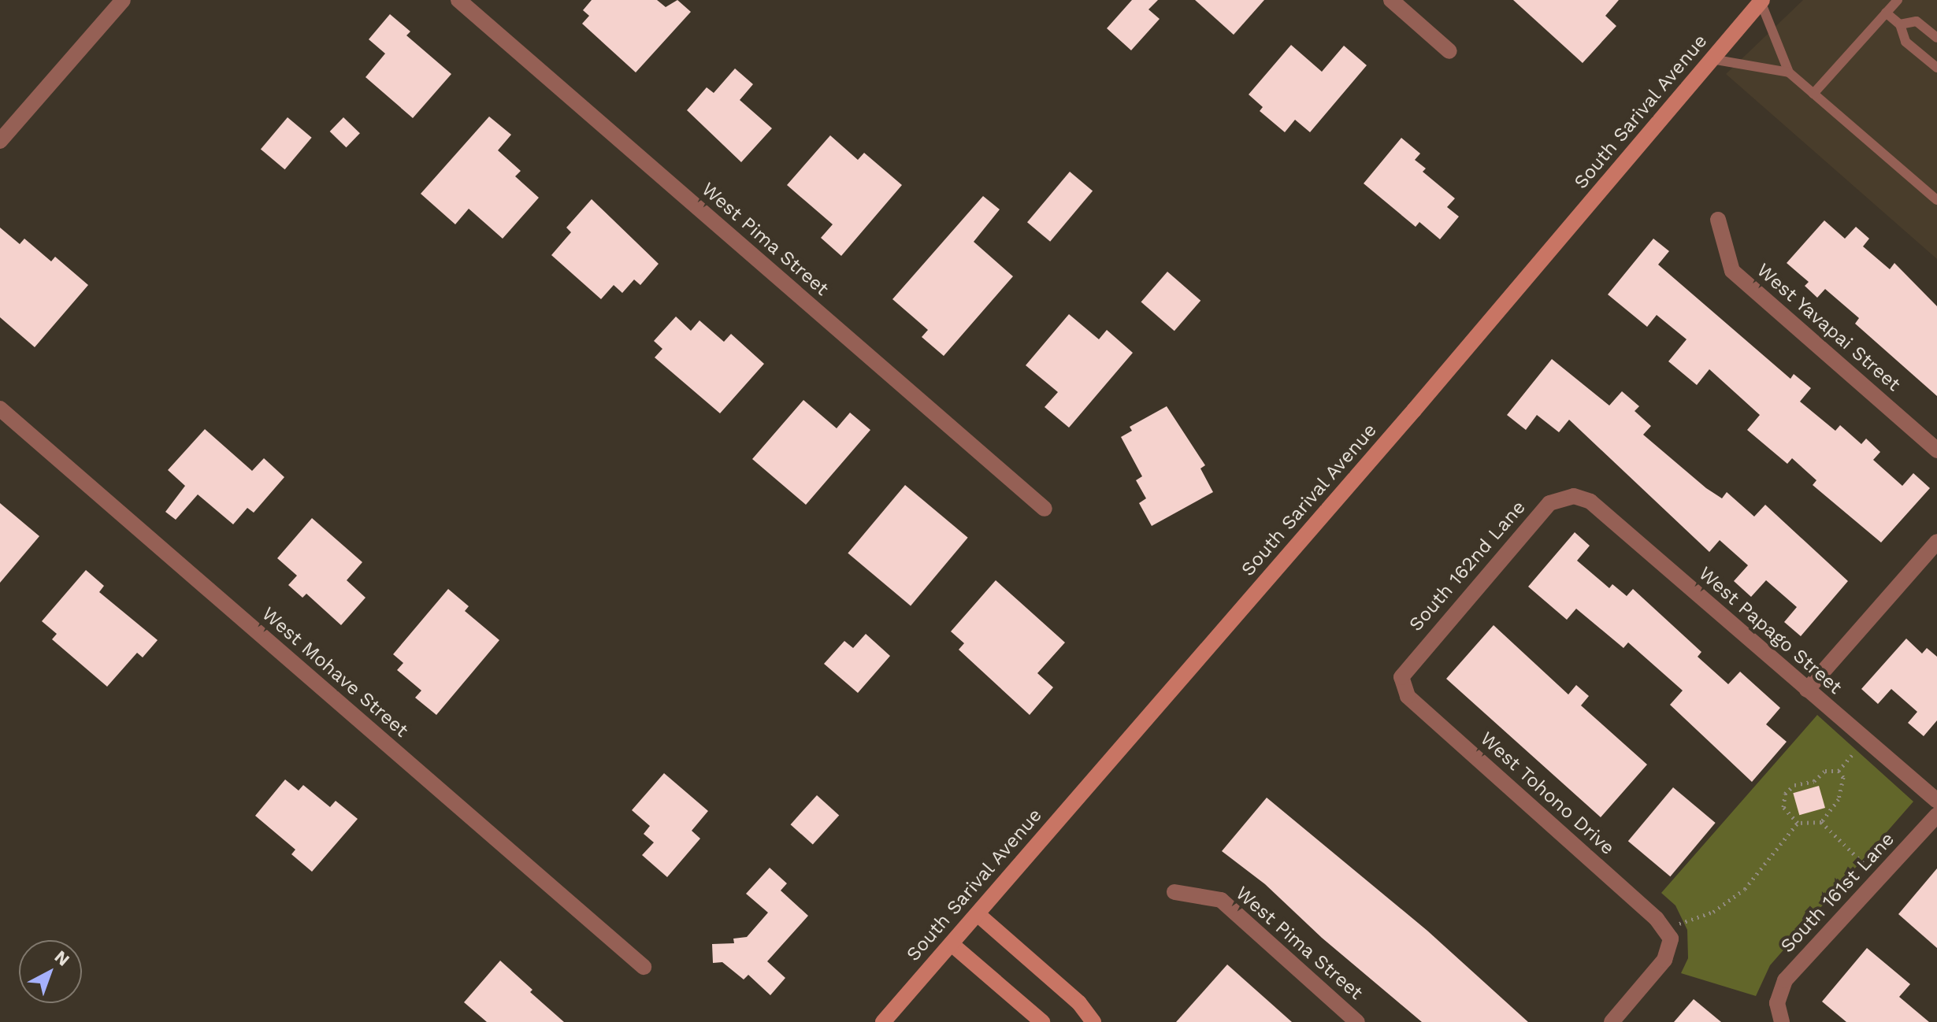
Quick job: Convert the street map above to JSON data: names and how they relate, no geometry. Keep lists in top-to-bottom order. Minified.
{"streets":{"main road":["South Sarival Avenue"],"street":["West Pima Street","West Yavapai Street","South 162nd Lane","West Papago Street","West Mohave Street","West Tohono Drive","South 161st Lane"]},"crossings":[["South 162nd Lane","West Papago Street"],["South 162nd Lane","West Tohono Drive"]],"north":"top right"}
